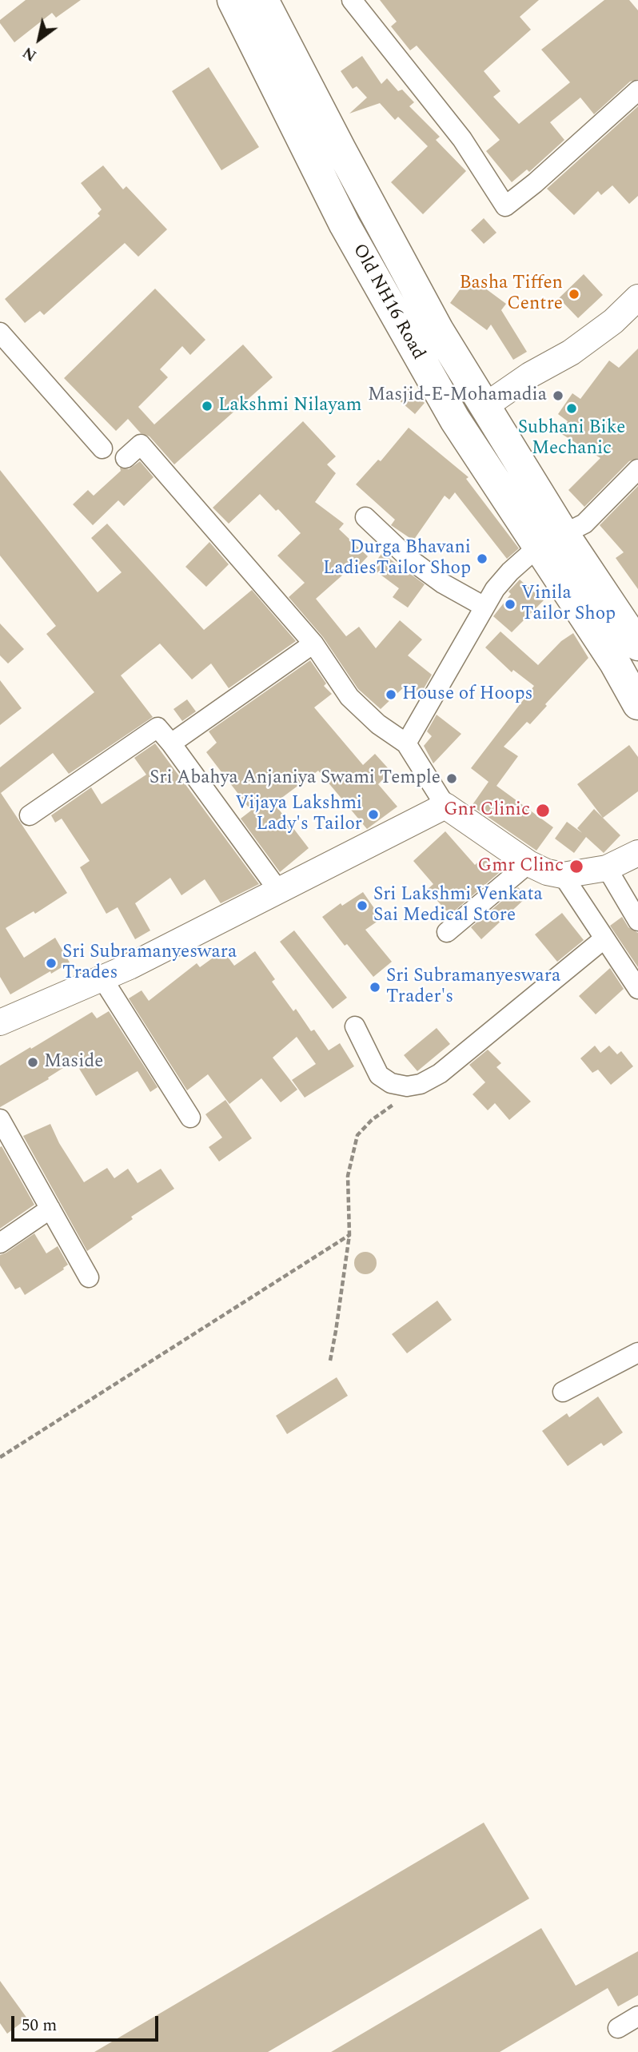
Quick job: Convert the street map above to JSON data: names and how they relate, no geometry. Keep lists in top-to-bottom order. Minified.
{"streets":{"main road":["Old NH16 Road"]},"places":["Basha Tiffen Centre","Masjid-E-Mohamadia","Lakshmi Nilayam","Subhani Bike Mechanic","Durga Bhavani LadiesTailor Shop","Vinila Tailor Shop","House of Hoops","Sri Abahya Anjaniya Swami Temple","Gnr Clinic","Vijaya Lakshmi Lady's Tailor","Gmr Clinc","Sri Lakshmi Venkata Sai Medical Store","Sri Subramanyeswara Trades","Sri Subramanyeswara Trader's","Maside"],"scale_bar":"50 m","north":"bottom left"}
